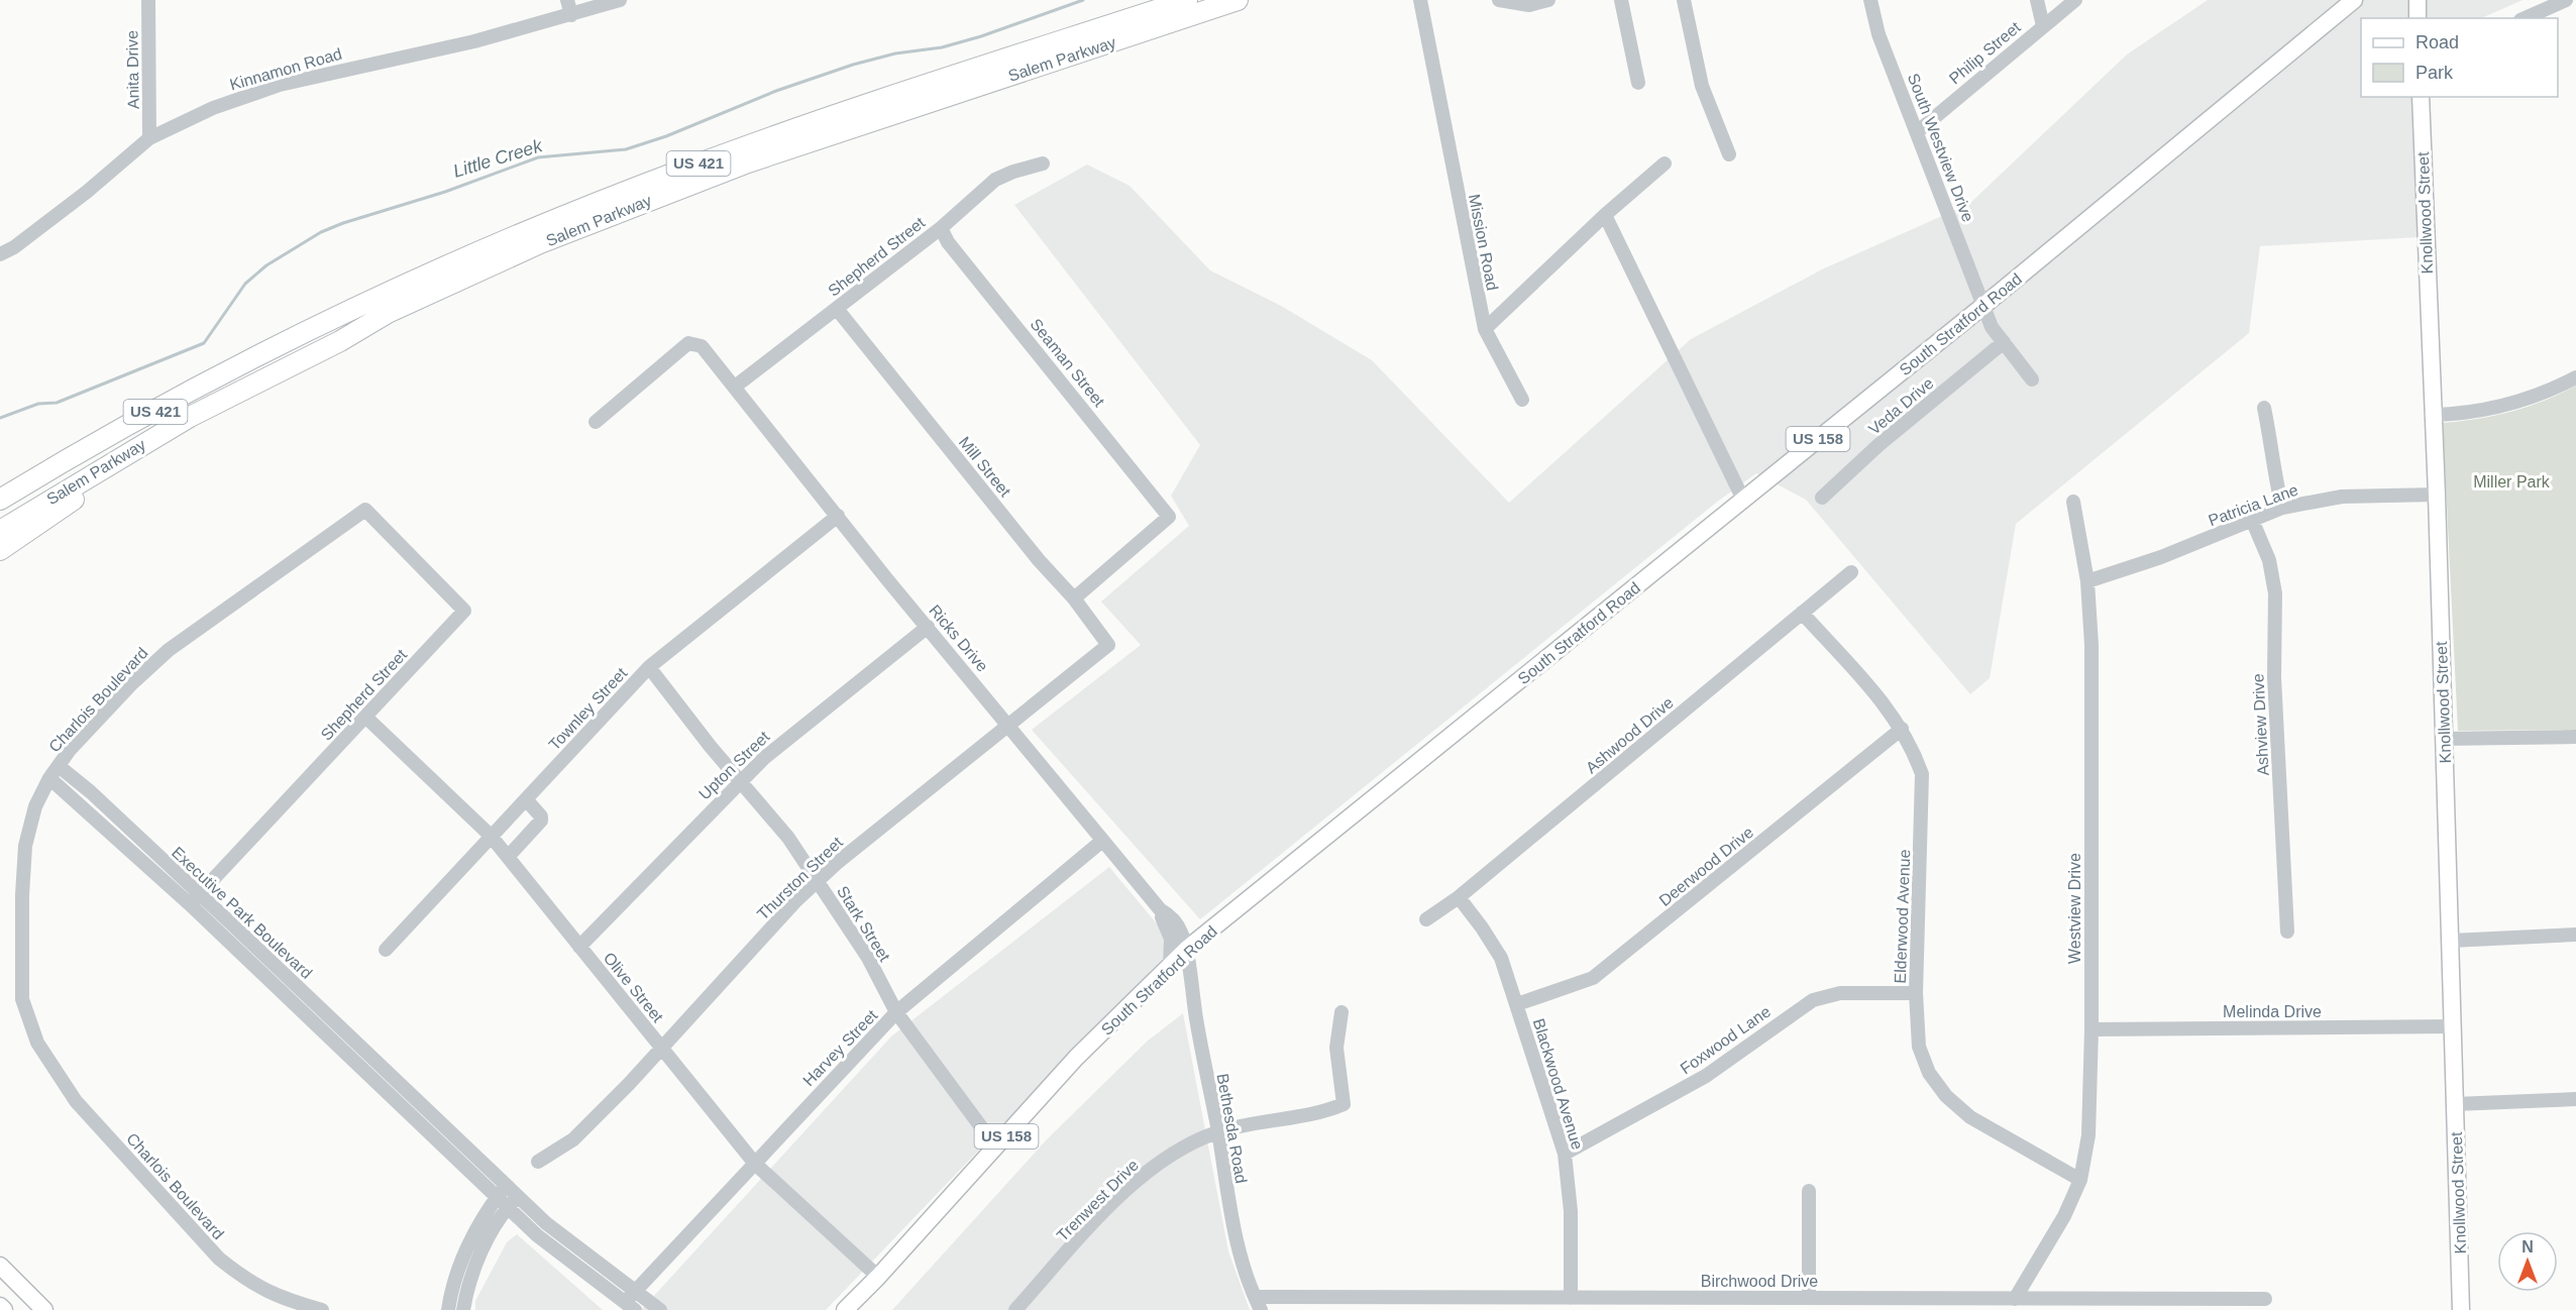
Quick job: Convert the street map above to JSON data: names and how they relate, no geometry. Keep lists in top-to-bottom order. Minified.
{"streets":{"highway":["Salem Parkway","US 421"],"main road":["Knollwood Street","South Stratford Road","US 158"],"street":["Philip Street","Kinnamon Road","Anita Drive","South Westview Drive","Mission Road","Shepherd Street","Seaman Street","Veda Drive","Mill Street","Patricia Lane","Ricks Drive","Charlois Boulevard","Townley Street","Ashview Drive","Ashwood Drive","Upton Street","Deerwood Drive","Thurston Street","Westview Drive","Executive Park Boulevard","Elderwood Avenue","Stark Street","Olive Street","Melinda Drive","Foxwood Lane","Harvey Street","Blackwood Avenue","Bethesda Road","Trenwest Drive","Birchwood Drive"]},"crossings":[["Philip Street","South Westview Drive"],["Kinnamon Road","Anita Drive"],["South Westview Drive","South Stratford Road"],["South Westview Drive","Veda Drive"],["Knollwood Street","Patricia Lane"],["Knollwood Street","Melinda Drive"],["Shepherd Street","Seaman Street"],["Shepherd Street","Mill Street"],["Shepherd Street","Ricks Drive"],["Shepherd Street","Charlois Boulevard"],["Shepherd Street","Executive Park Boulevard"],["Shepherd Street","Olive Street"],["South Stratford Road","Ricks Drive"],["South Stratford Road","Stark Street"],["South Stratford Road","Olive Street"],["South Stratford Road","Bethesda Road"],["Seaman Street","Mill Street"],["Mill Street","Thurston Street"],["Patricia Lane","Ashview Drive"],["Patricia Lane","Westview Drive"],["Ricks Drive","Townley Street"],["Ricks Drive","Upton Street"],["Ricks Drive","Thurston Street"],["Ricks Drive","Harvey Street"],["Ricks Drive","Bethesda Road"],["Charlois Boulevard","Executive Park Boulevard"],["Townley Street","Stark Street"],["Townley Street","Olive Street"],["Ashwood Drive","Elderwood Avenue"],["Ashwood Drive","Blackwood Avenue"],["Upton Street","Stark Street"],["Upton Street","Olive Street"],["Deerwood Drive","Elderwood Avenue"],["Deerwood Drive","Blackwood Avenue"],["Thurston Street","Stark Street"],["Thurston Street","Olive Street"],["Westview Drive","Elderwood Avenue"],["Westview Drive","Melinda Drive"],["Westview Drive","Birchwood Drive"],["Executive Park Boulevard","Harvey Street"],["Elderwood Avenue","Foxwood Lane"],["Stark Street","Harvey Street"],["Olive Street","Harvey Street"],["Foxwood Lane","Blackwood Avenue"],["Blackwood Avenue","Birchwood Drive"],["Bethesda Road","Trenwest Drive"],["Bethesda Road","Birchwood Drive"]],"water":["Little Creek"],"parks":["Miller Park"],"legend":["Road","Park"],"north":"top"}
